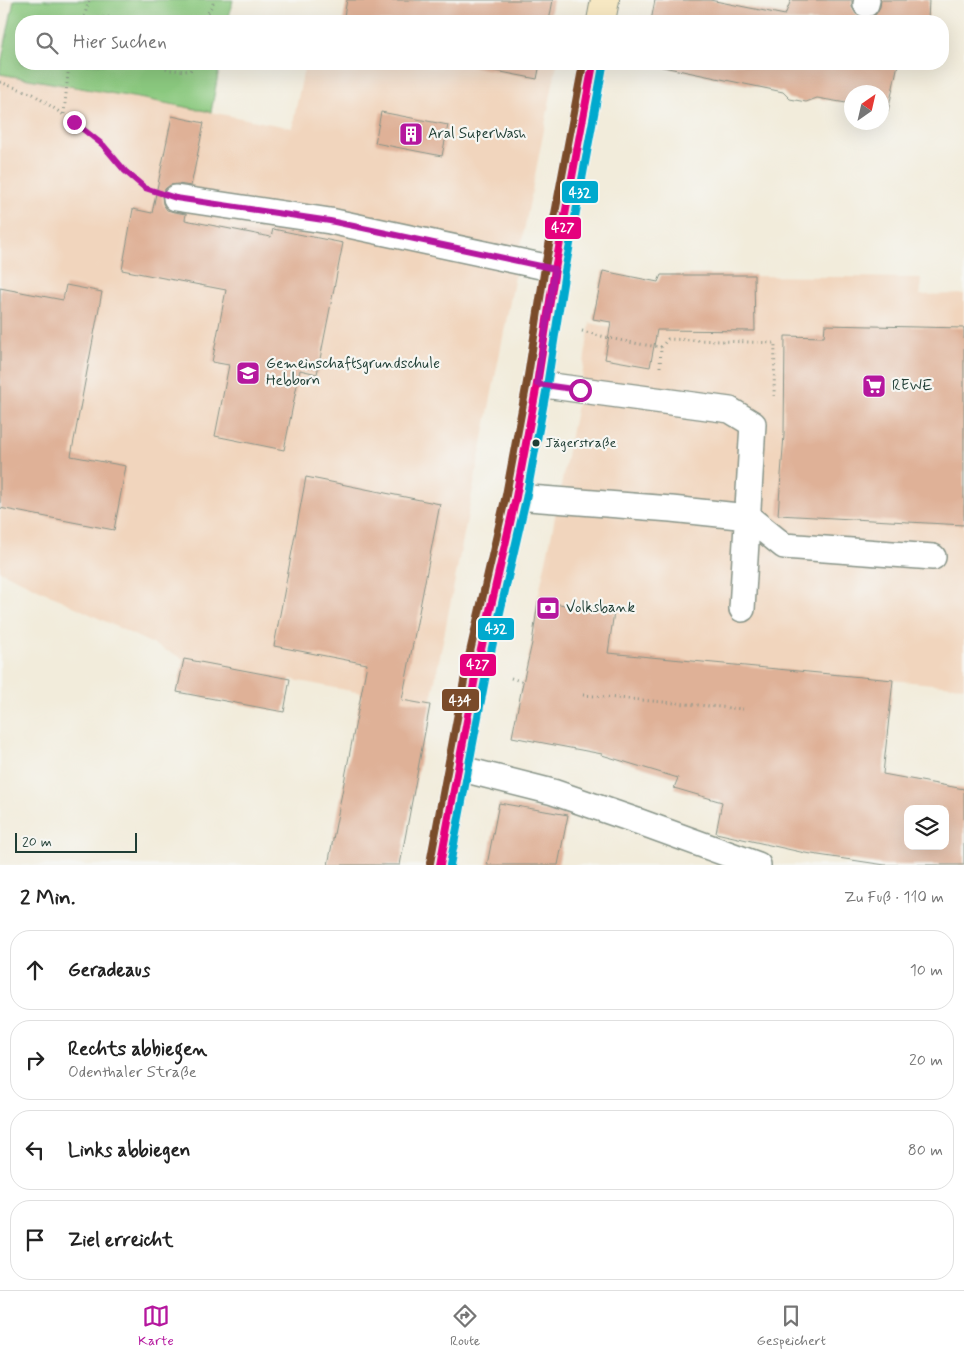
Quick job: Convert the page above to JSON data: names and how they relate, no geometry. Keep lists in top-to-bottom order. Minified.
{"places":{"building":["Aral SuperWash"],"school or university":["Gemeinschaftsgrundschule Hebborn"],"supermarket":["REWE"],"other":["Jägerstraße"],"bank":["Volksbank"]},"lines":["transit line 427","transit line 432","transit line 434"],"scale_bar":"20 m","north":"top right","page":{"search":"Hier suchen","scale":"20 m","heading":["2 Min.","Zu Fuß · 110 m"],"list":[["Geradeaus","10 m"],["Rechts abbiegen","Odenthaler Straße","20 m"],["Links abbiegen","80 m"],"Ziel erreicht"],"nav":["Karte","Route","Gespeichert"]}}
